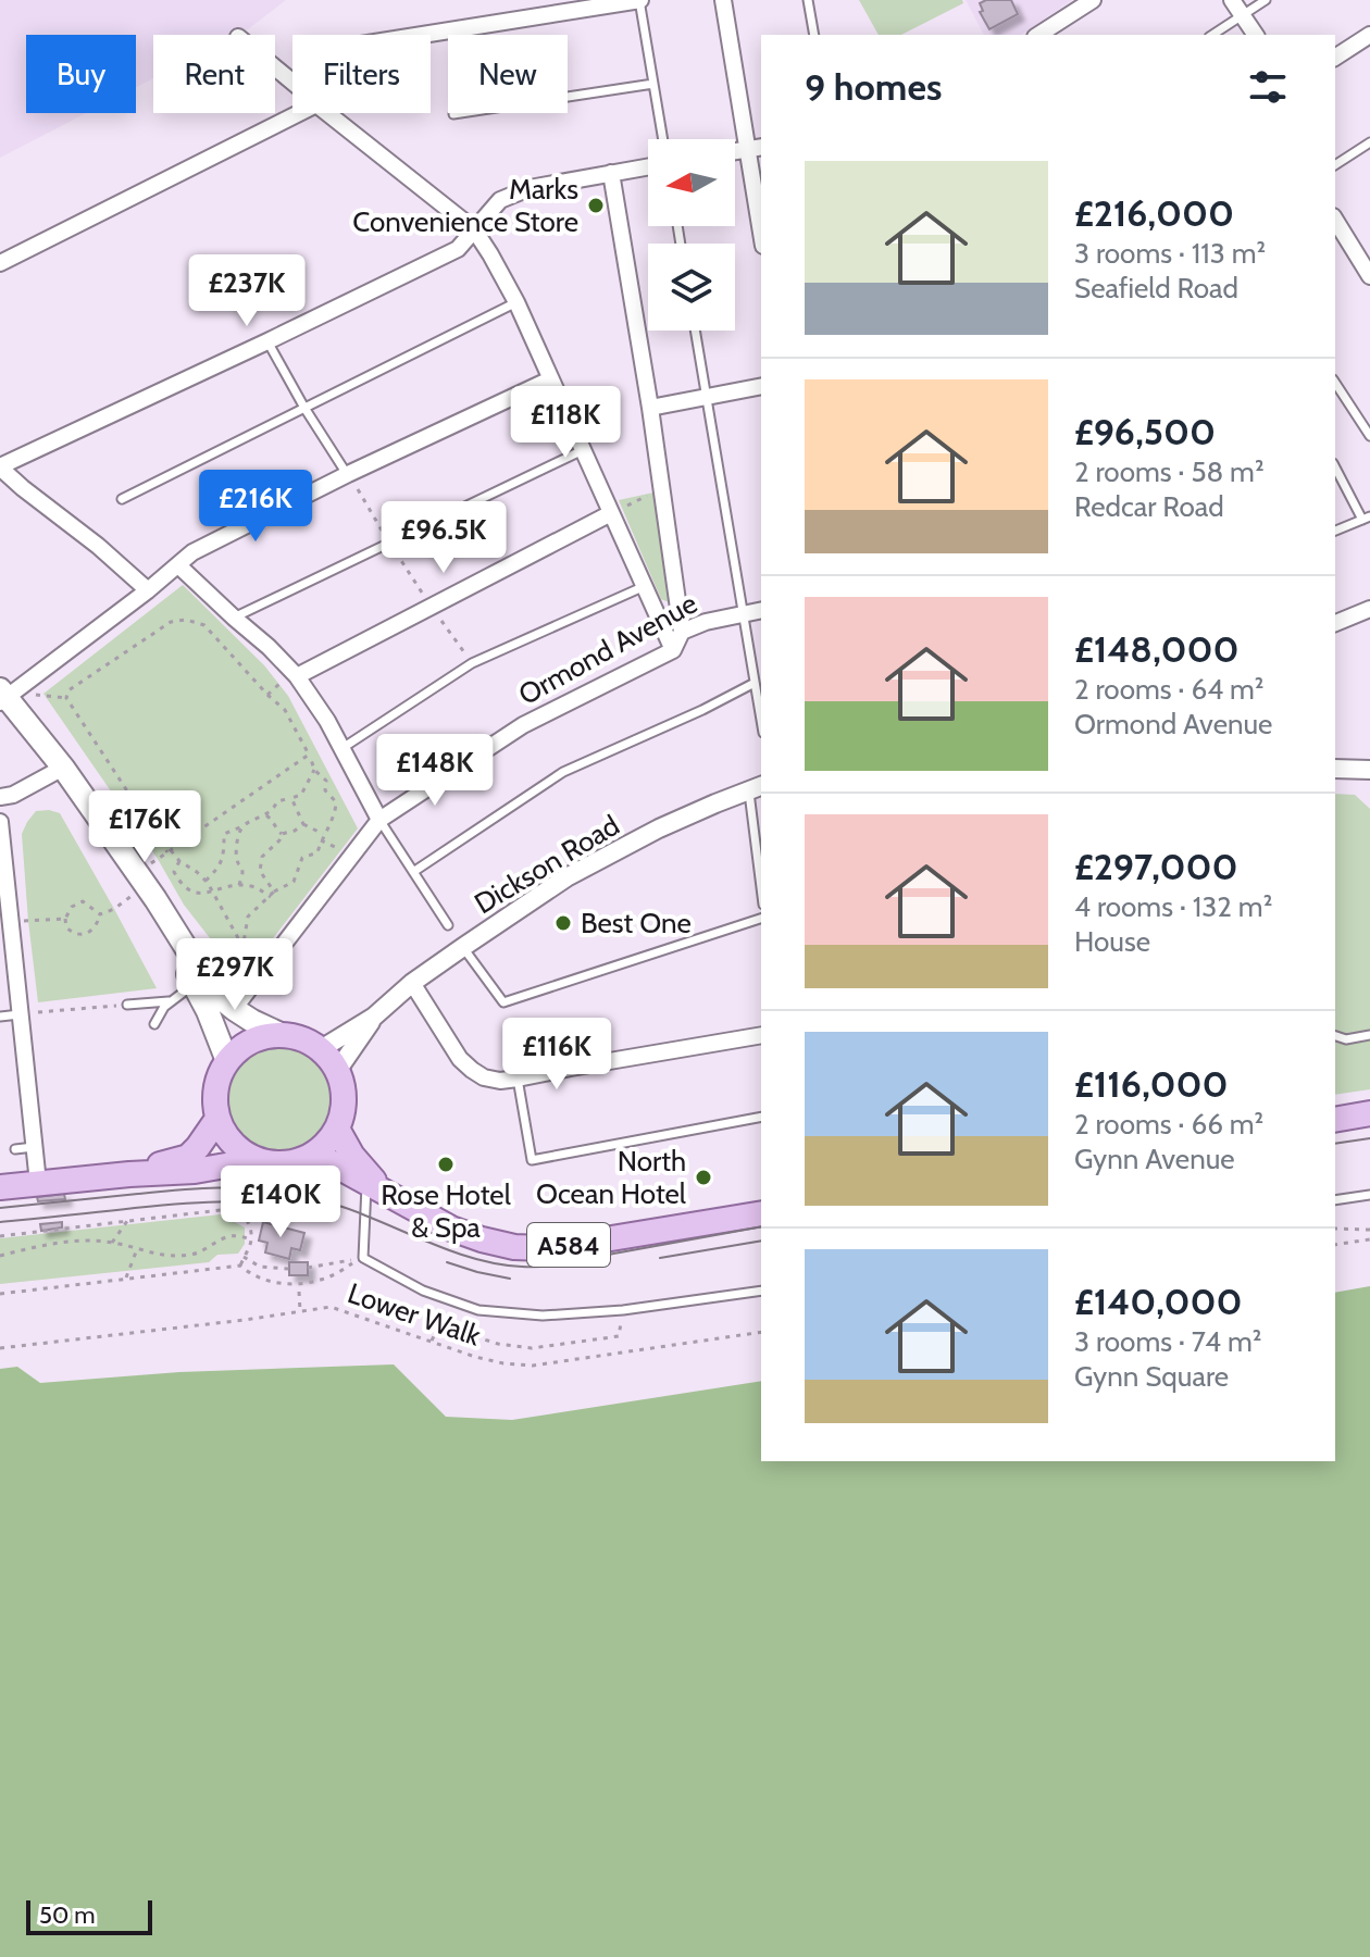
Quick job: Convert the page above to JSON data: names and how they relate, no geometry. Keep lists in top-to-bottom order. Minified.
{"streets":{"main road":["A584"],"street":["Ormond Avenue","Dickson Road"],"path":["Lower Walk"]},"crossings":[["Dickson Road","A584"]],"places":["Marks Convenience Store","Best One","Rose Hotel & Spa","North Ocean Hotel"],"scale_bar":"50 m","north":"left","page":{"chip":["Buy","Rent","Filters","New"],"heading":"9 homes","list":[{"name":"£216,000","note":"3 rooms · 113 m² · Seafield Road"},{"name":"£96,500","note":"2 rooms · 58 m² · Redcar Road"},{"name":"£148,000","note":"2 rooms · 64 m² · Ormond Avenue"},{"name":"£297,000","note":"4 rooms · 132 m² · House"},{"name":"£116,000","note":"2 rooms · 66 m² · Gynn Avenue"},{"name":"£140,000","note":"3 rooms · 74 m² · Gynn Square"}],"price":["£237K","£118K","£216K","£96.5K","£148K","£176K","£297K","£116K","£140K"],"scale":"50 m"}}
